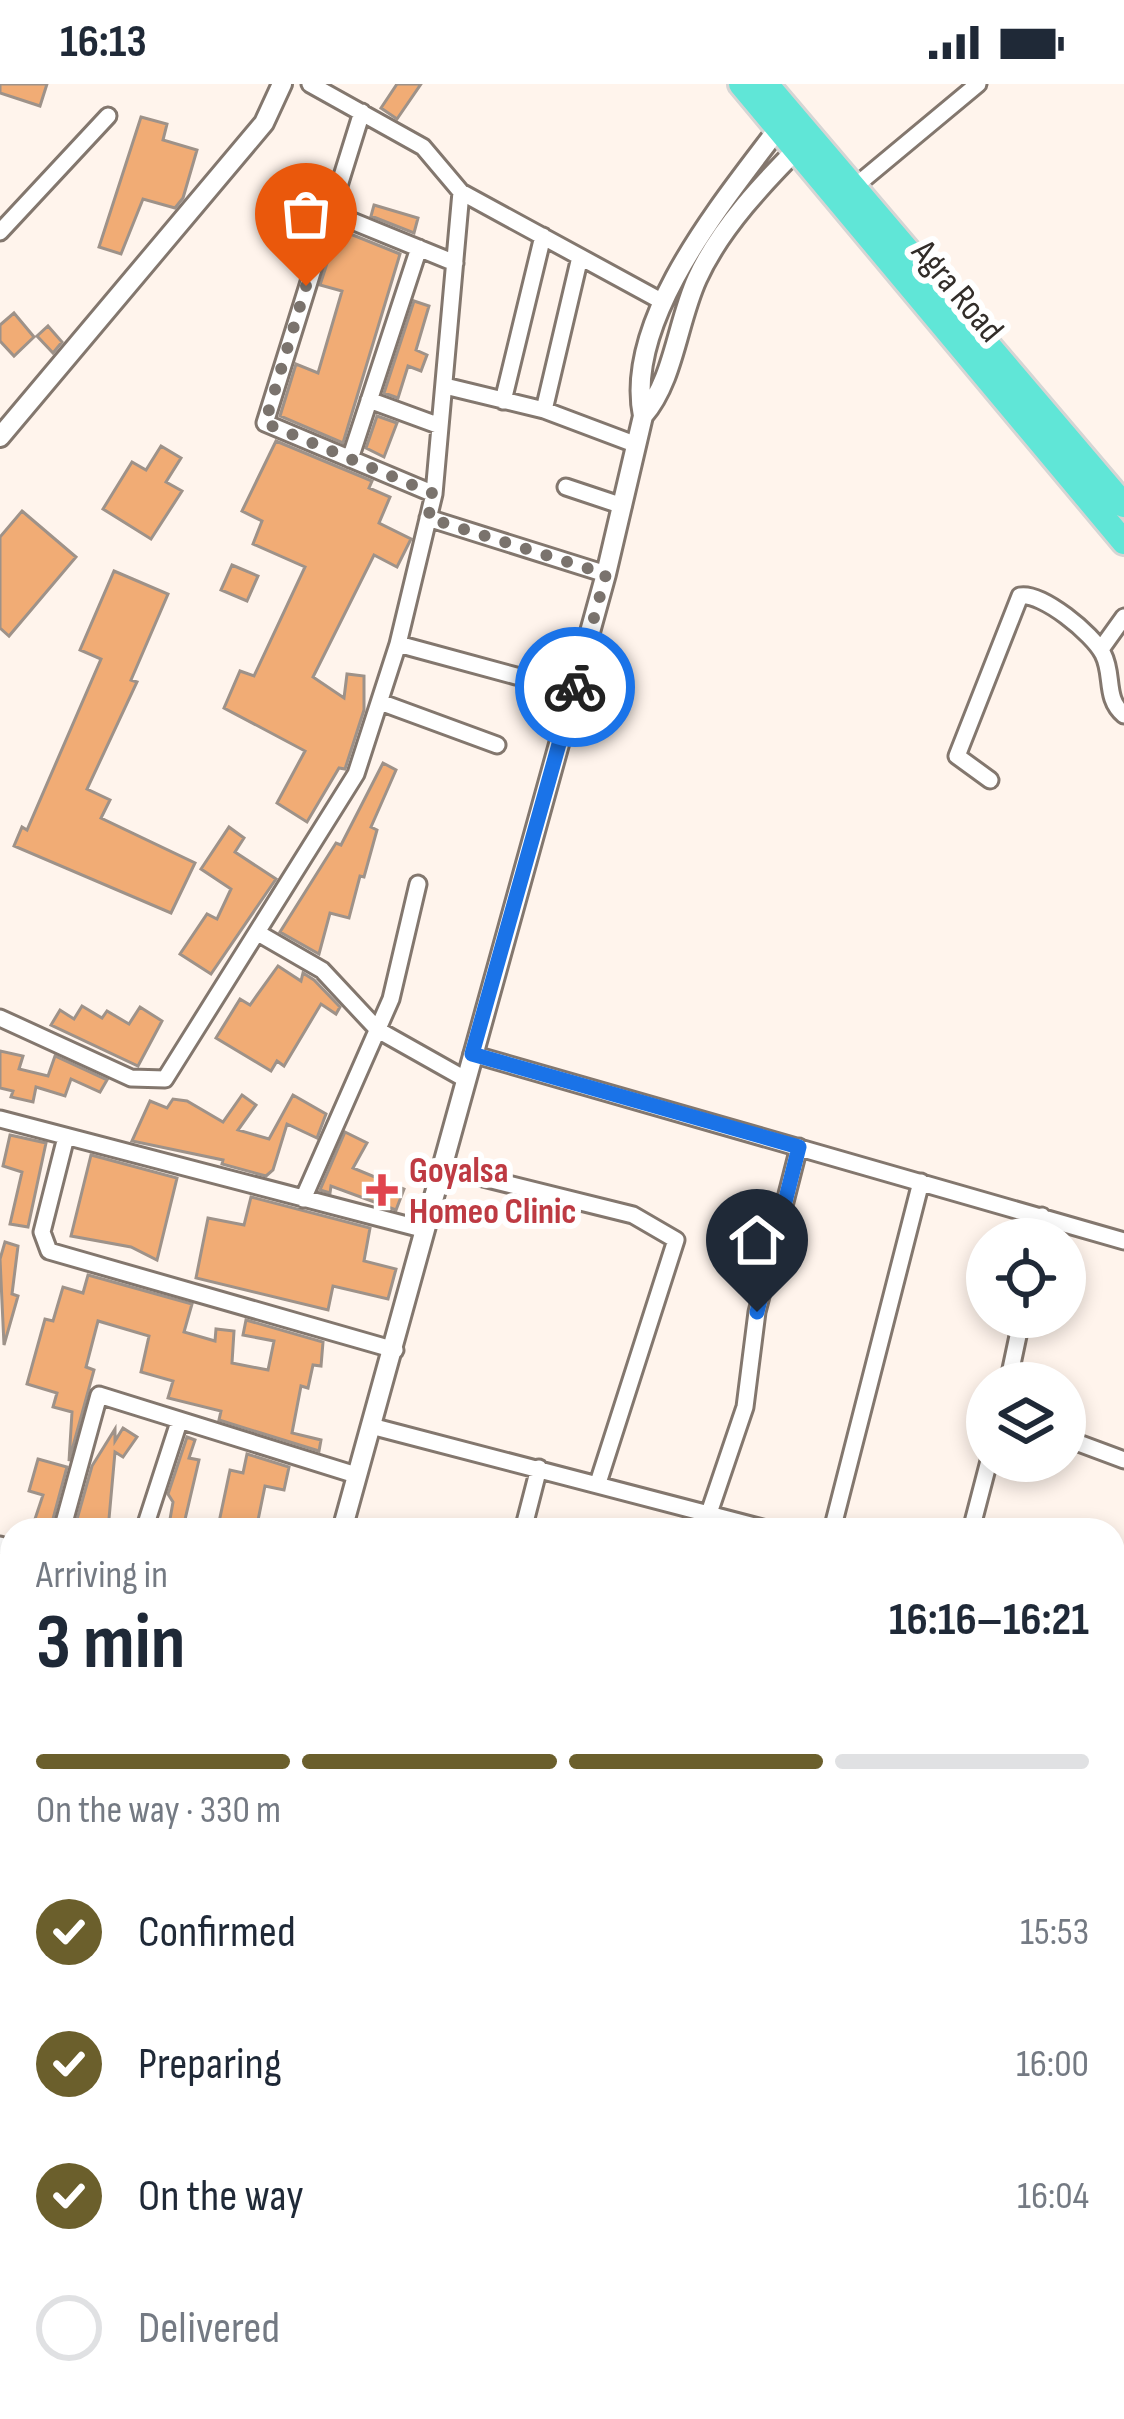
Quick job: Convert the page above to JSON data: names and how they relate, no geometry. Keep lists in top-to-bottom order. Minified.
{"streets":{"highway":["Agra Road"]},"places":{"health":["Goyalsa Homeo Clinic"]},"page":{"status":"16:13","heading":["3 min","Arriving in","16:16–16:21"],"bar":"On the way · 330 m","list":[["Confirmed","15:53"],["Preparing","16:00"],["On the way","16:04"],"Delivered"]}}
